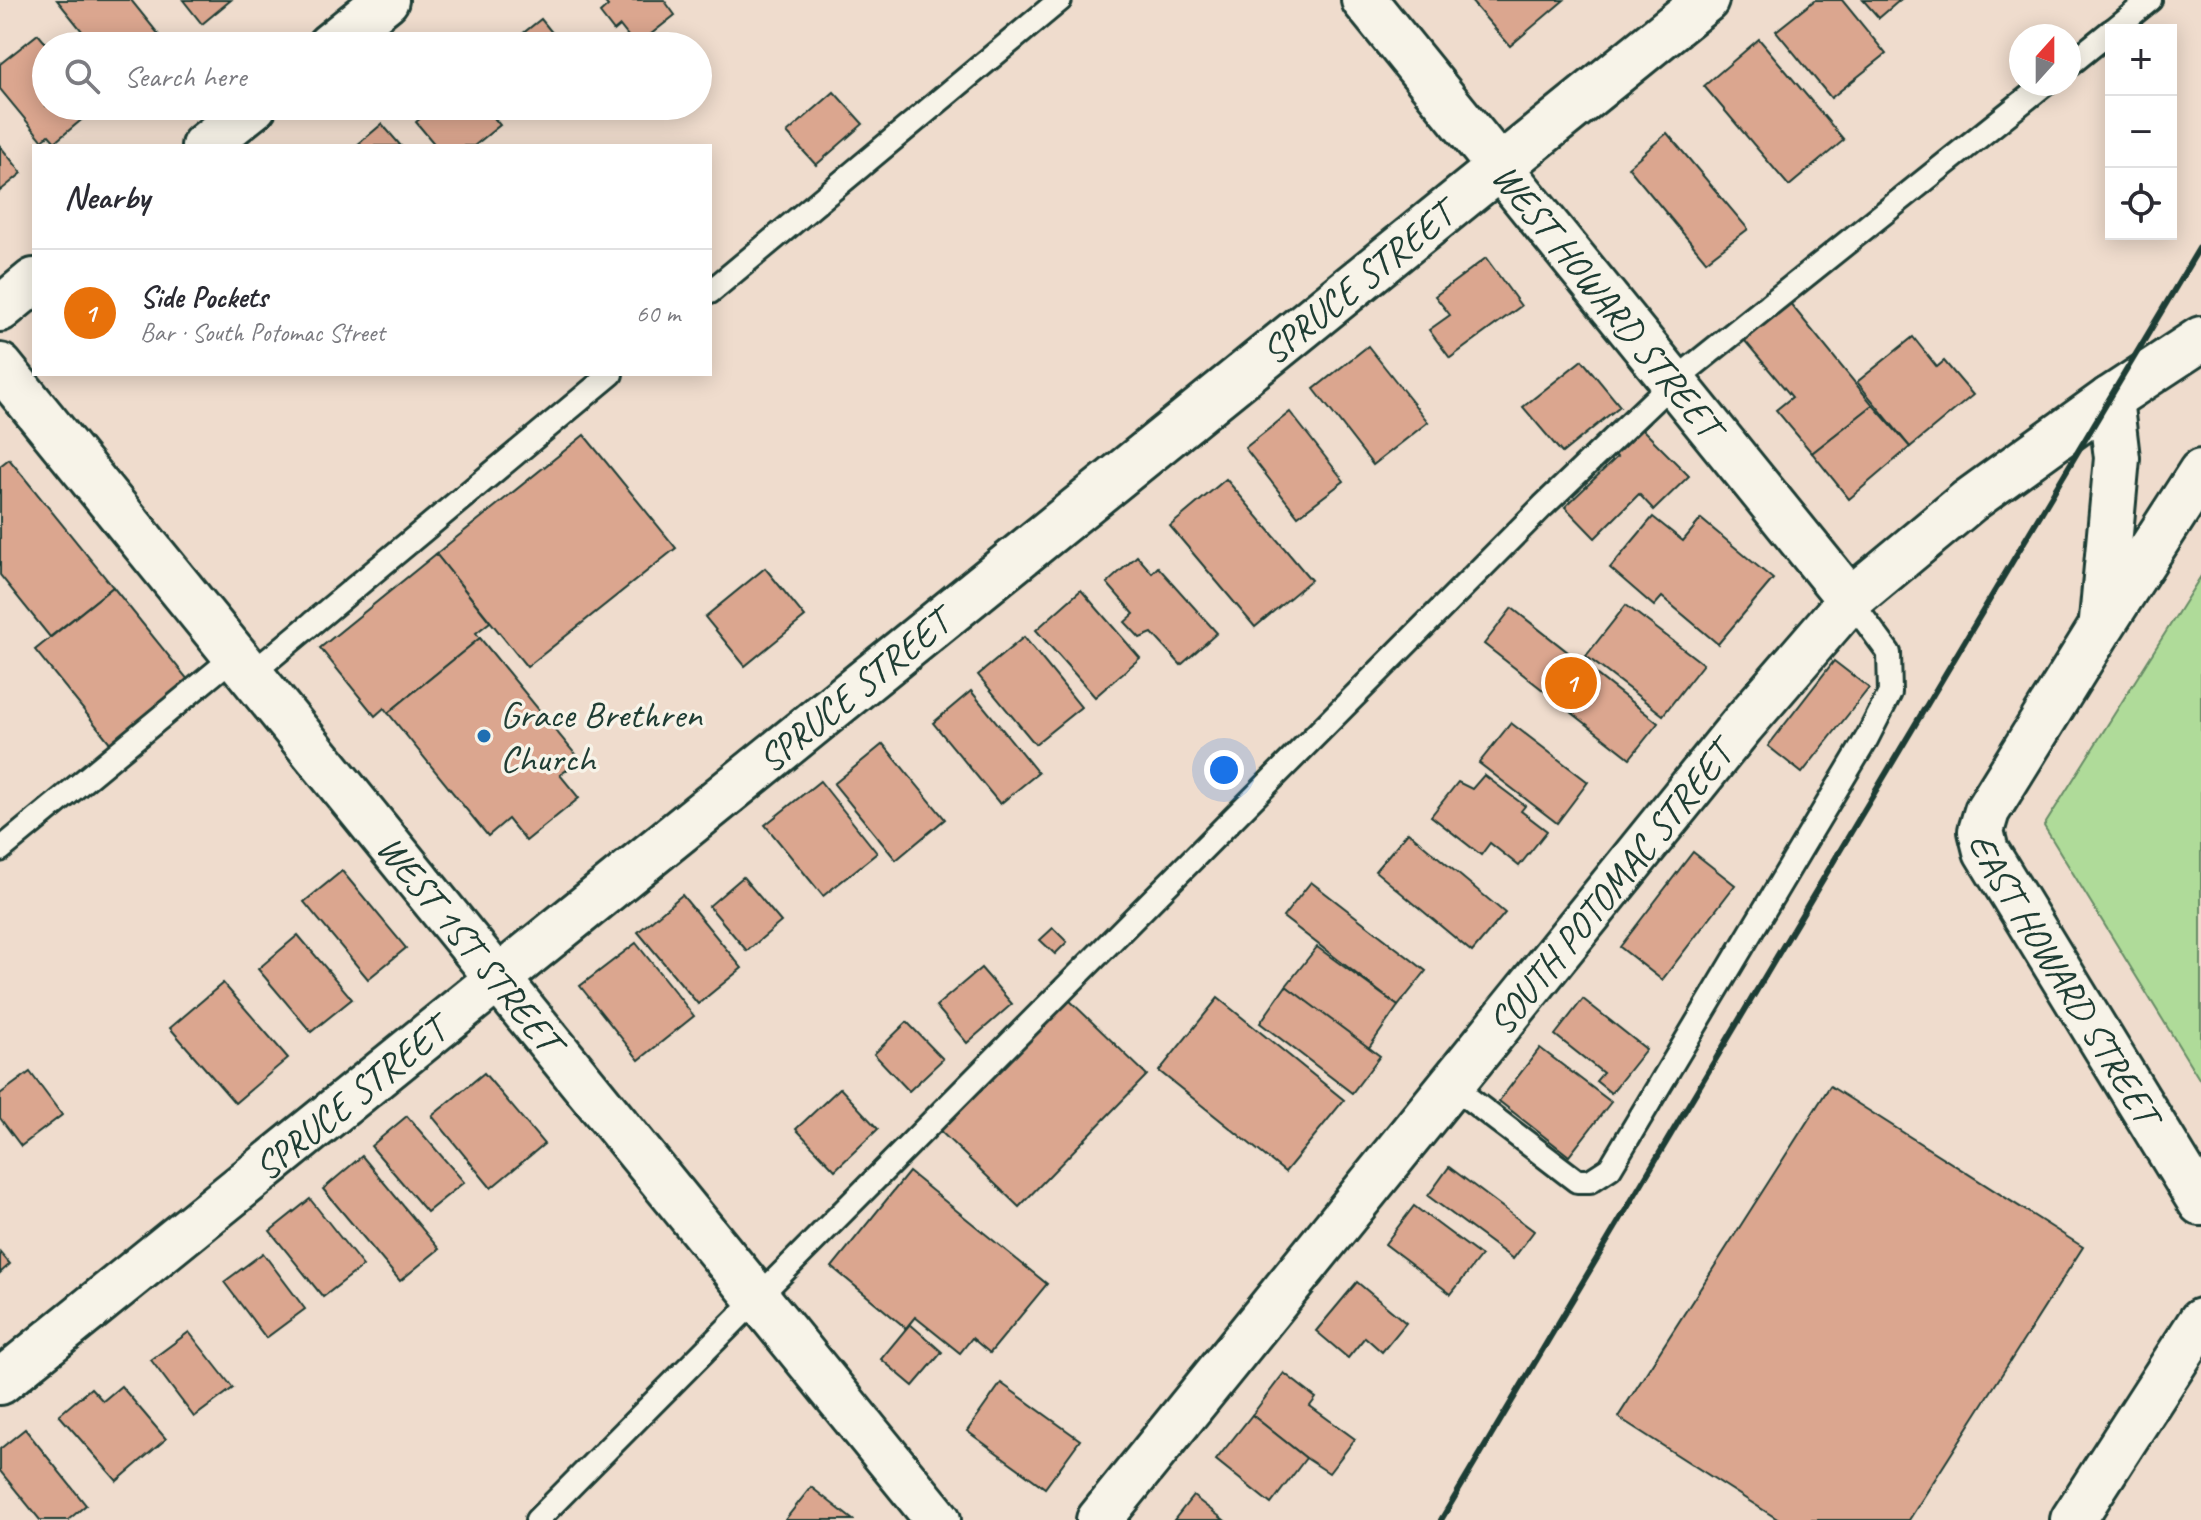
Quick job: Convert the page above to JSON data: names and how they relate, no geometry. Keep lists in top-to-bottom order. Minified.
{"streets":{"street":["SPRUCE STREET","WEST HOWARD STREET","SOUTH POTOMAC STREET","WEST 1ST STREET","EAST HOWARD STREET"]},"crossings":[["SPRUCE STREET","WEST HOWARD STREET"],["SPRUCE STREET","WEST 1ST STREET"],["WEST HOWARD STREET","SOUTH POTOMAC STREET"],["SOUTH POTOMAC STREET","EAST HOWARD STREET"]],"places":["Grace Brethren Church"],"north":"top","page":{"map_buttons":["+","−"],"search":"Search here","heading":"Nearby","list":[{"mark":"1","name":"Side Pockets","note":"Bar · South Potomac Street","value":"60 m"}],"pins":"1"}}
